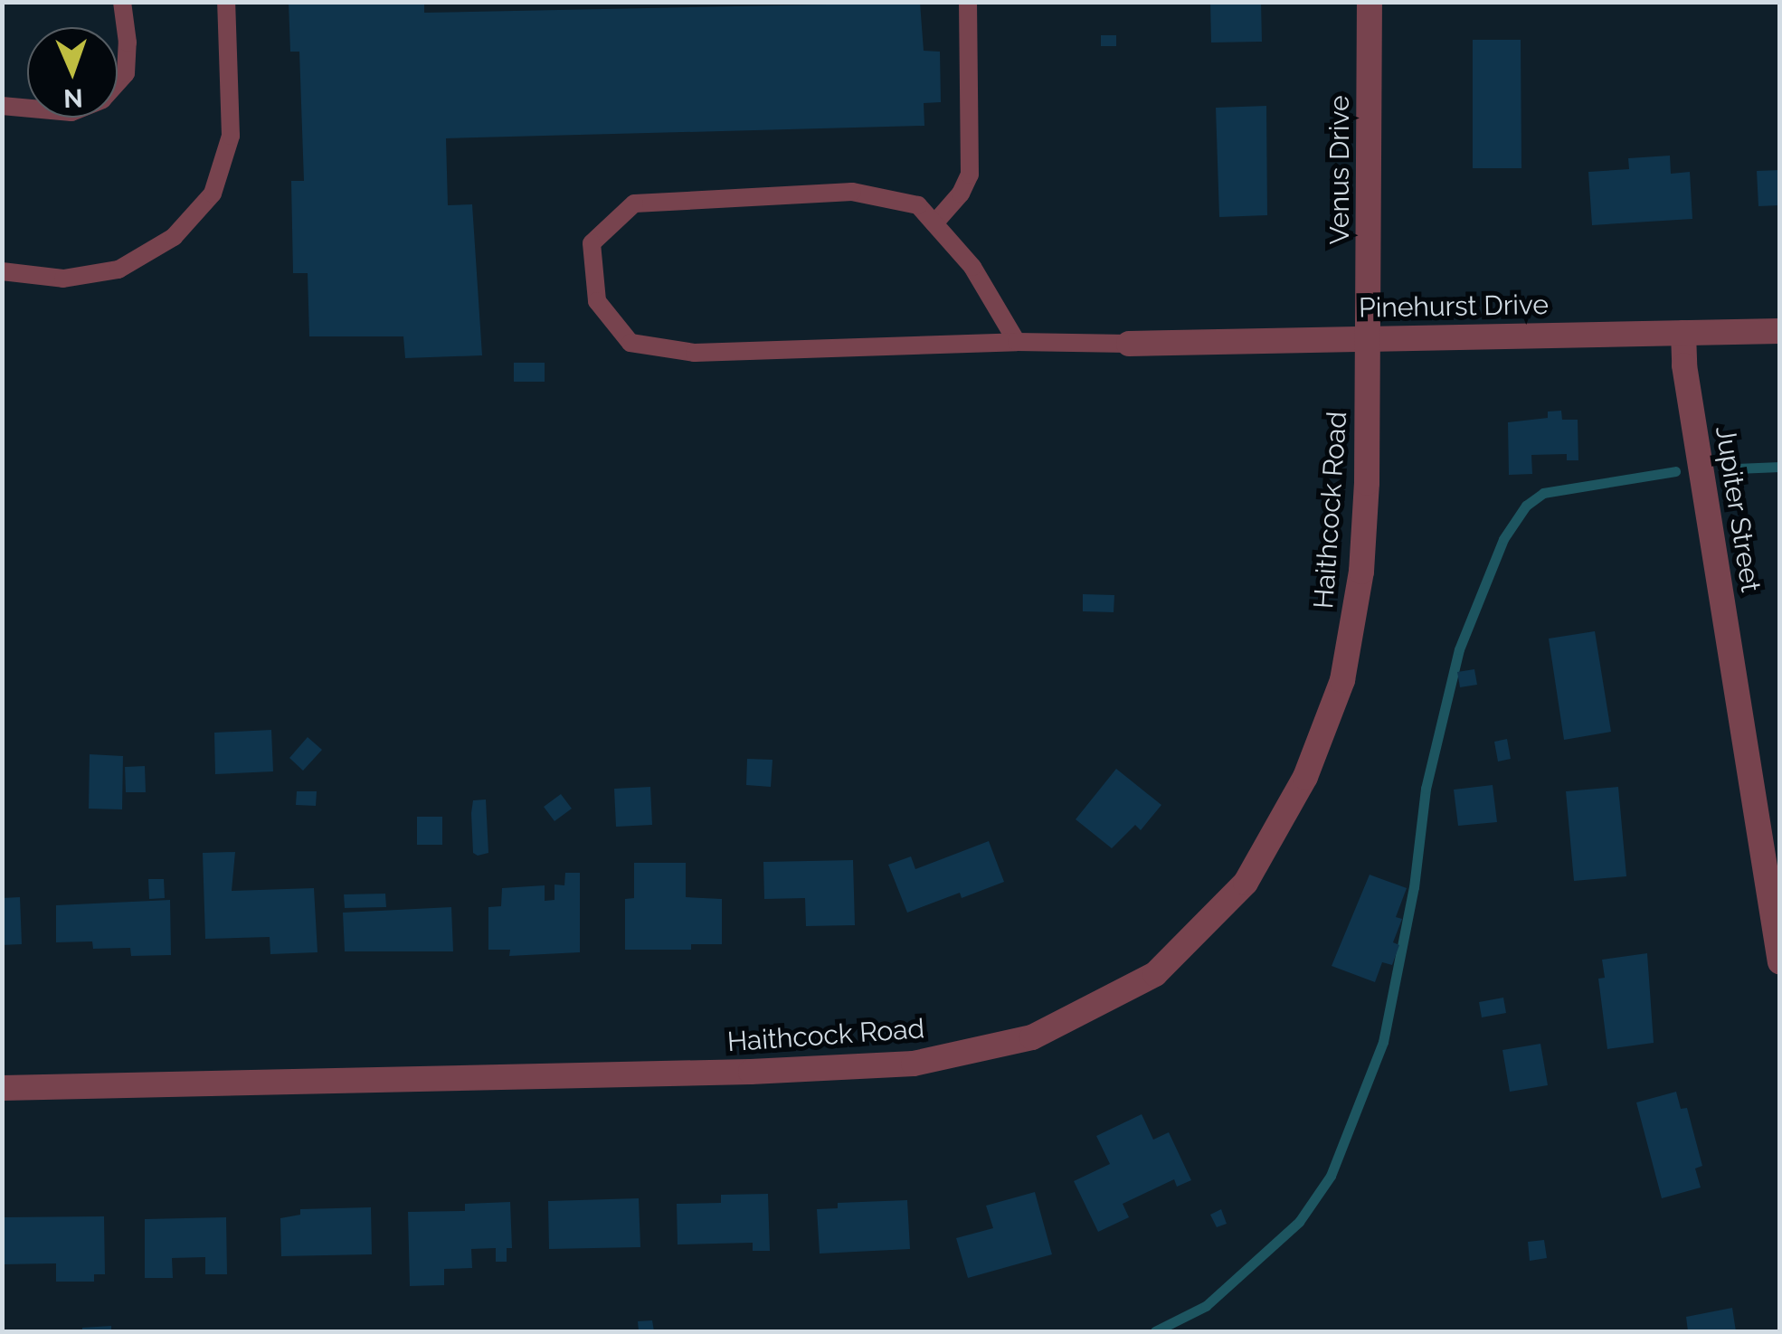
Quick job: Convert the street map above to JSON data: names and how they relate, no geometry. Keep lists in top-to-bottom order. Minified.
{"streets":{"street":["Venus Drive","Pinehurst Drive","Jupiter Street","Haithcock Road"]},"crossings":[["Venus Drive","Pinehurst Drive"],["Venus Drive","Haithcock Road"],["Pinehurst Drive","Jupiter Street"],["Pinehurst Drive","Haithcock Road"]],"north":"bottom"}
